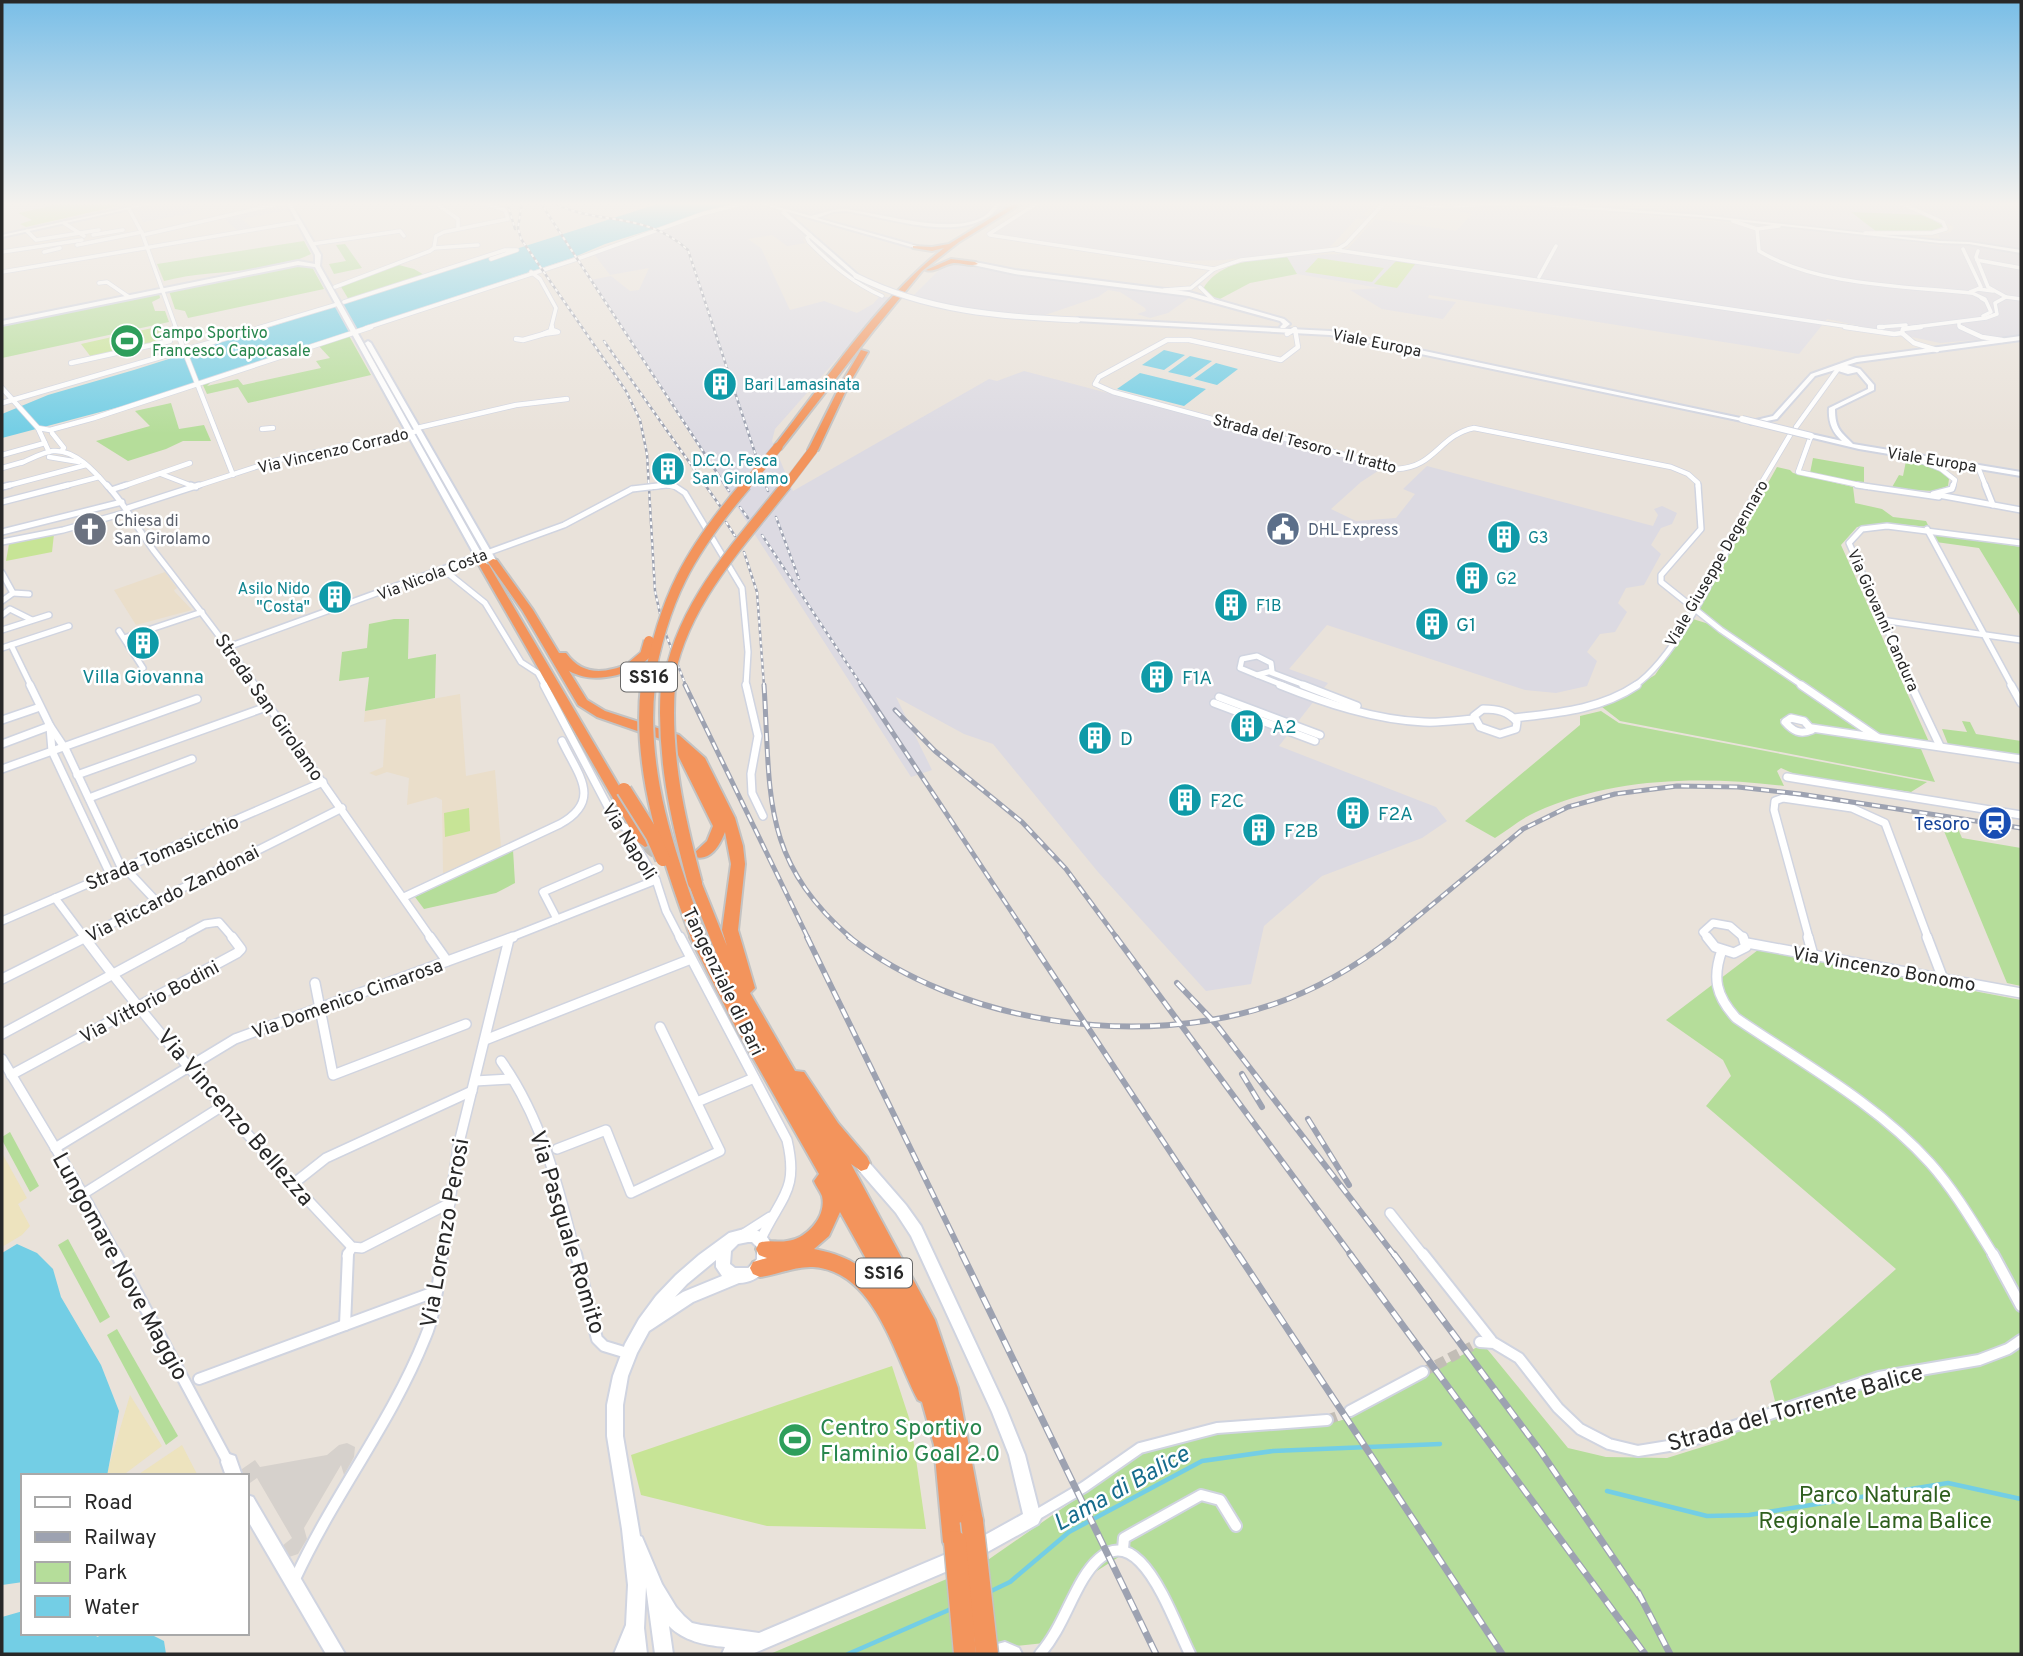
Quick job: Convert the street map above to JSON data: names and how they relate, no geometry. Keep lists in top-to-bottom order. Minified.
{"streets":{"highway":["SS16","Tangenziale di Bari"],"main road":["Viale Europa"],"street":["Strada del Tesoro - II tratto","Via Vincenzo Corrado","Viale Giuseppe Degennaro","Via Nicola Costa","Via Giovanni Candura","Strada San Girolamo","Via Napoli","Strada Tomasicchio","Via Riccardo Zandonai","Via Vincenzo Bonomo","Via Domenico Cimarosa","Via Vittorio Bodini","Via Vincenzo Bellezza","Via Pasquale Romito","Via Lorenzo Perosi","Lungomare Nove Maggio","Strada del Torrente Balice"]},"crossings":[["Viale Europa","Strada del Tesoro - II tratto"],["Viale Europa","Viale Giuseppe Degennaro"],["Strada del Tesoro - II tratto","Viale Giuseppe Degennaro"],["Via Vincenzo Corrado","Strada San Girolamo"],["Via Nicola Costa","Strada San Girolamo"],["Via Nicola Costa","Via Napoli"],["Strada San Girolamo","Strada Tomasicchio"],["Strada San Girolamo","Via Riccardo Zandonai"],["Strada San Girolamo","Via Domenico Cimarosa"],["Via Napoli","Tangenziale di Bari"],["Via Napoli","Via Domenico Cimarosa"],["Strada Tomasicchio","Via Vincenzo Bellezza"],["Via Riccardo Zandonai","Via Vincenzo Bellezza"],["Via Domenico Cimarosa","Via Vincenzo Bellezza"],["Via Domenico Cimarosa","Via Lorenzo Perosi"],["Via Domenico Cimarosa","Lungomare Nove Maggio"],["Via Vittorio Bodini","Via Vincenzo Bellezza"],["Via Vittorio Bodini","Lungomare Nove Maggio"]],"water":["Lama di Balice"],"parks":["Parco Naturale Regionale Lama Balice"],"places":{"sports":["Campo Sportivo Francesco Capocasale","Centro Sportivo Flaminio Goal 2.0"],"building":["Bari Lamasinata","D.C.O. Fesca San Girolamo","G3","G2","Asilo Nido \"Costa\"","F1B","G1","Villa Giovanna","F1A","A2","D","F2C","F2A","F2B"],"church":["Chiesa di San Girolamo"],"public building":["DHL Express"],"station":["Tesoro"]},"legend":["Road","Railway","Park","Water"]}
